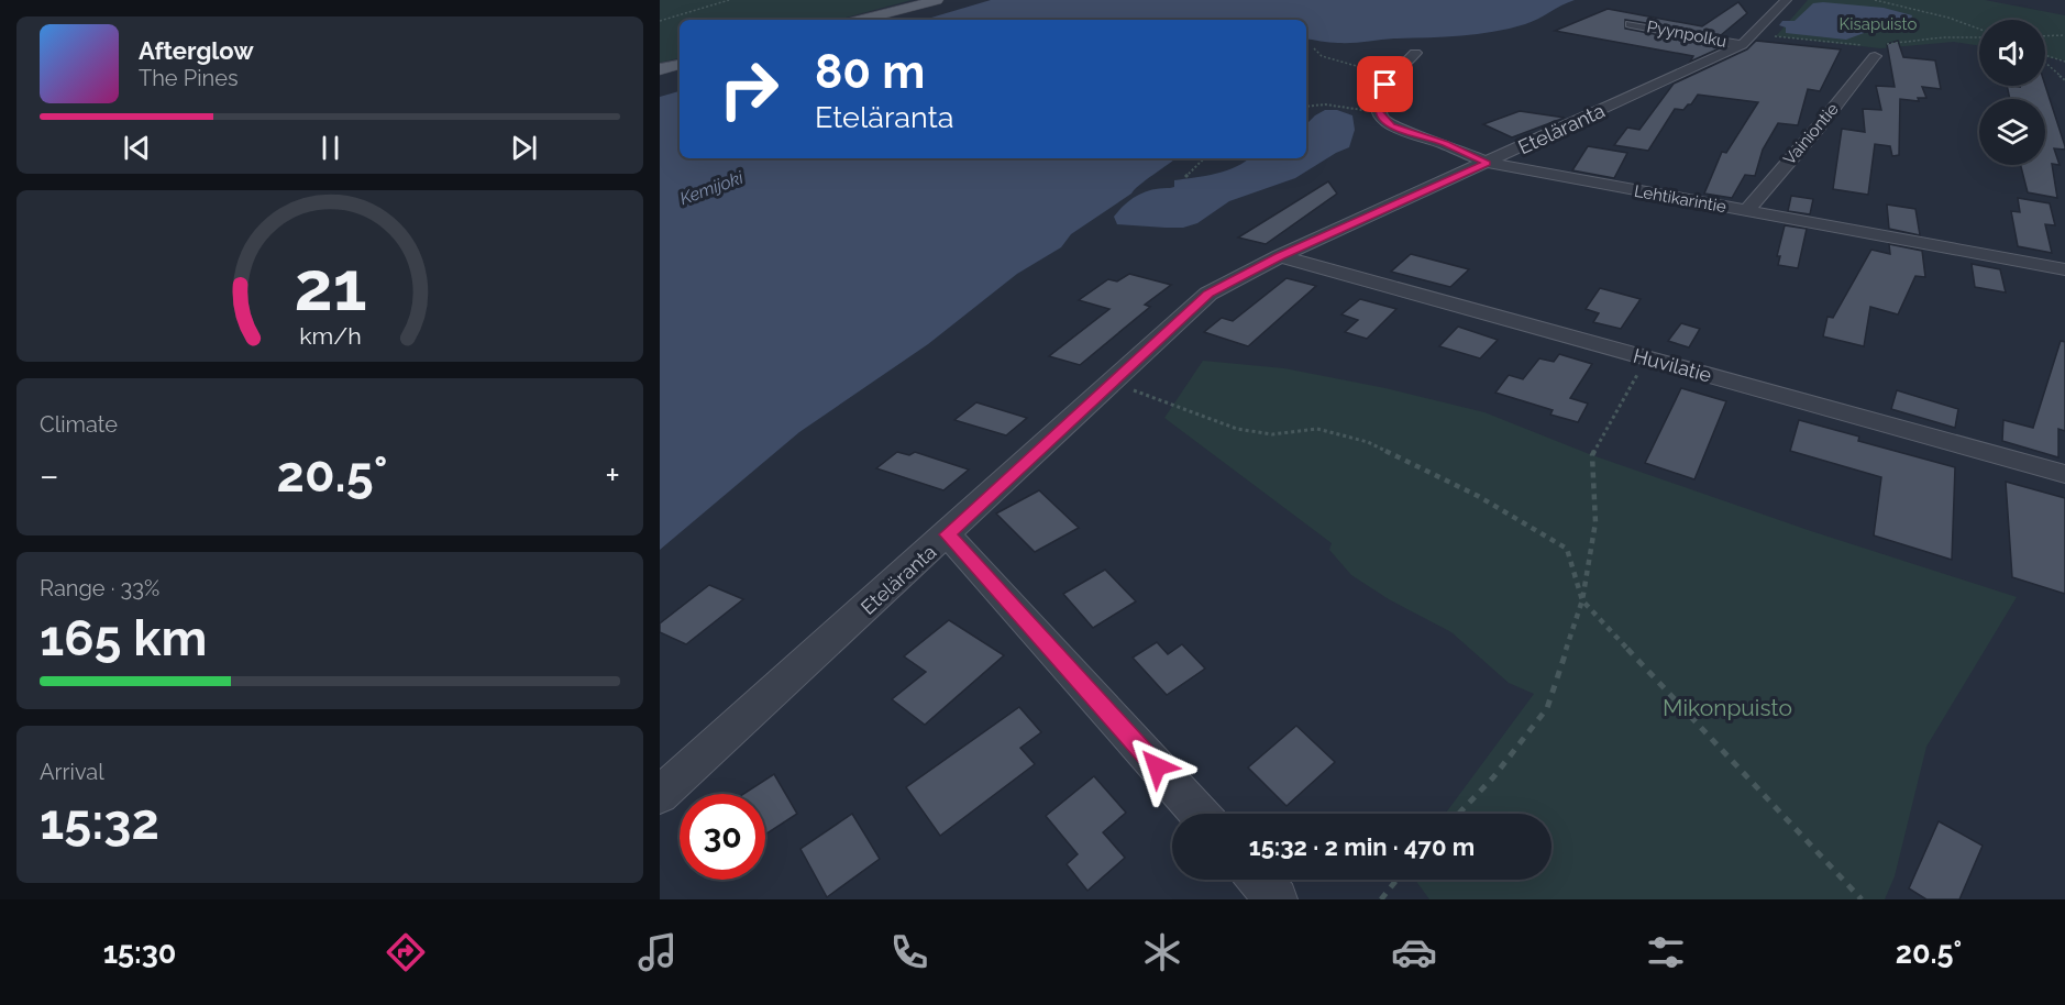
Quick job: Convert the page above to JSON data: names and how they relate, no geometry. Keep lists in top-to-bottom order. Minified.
{"streets":{"street":["Pyynpolku","Eteläranta","Vainiontie","Lehtikarintie","Huvilatie"]},"crossings":[["Pyynpolku","Eteläranta"],["Eteläranta","Lehtikarintie"],["Eteläranta","Huvilatie"],["Vainiontie","Lehtikarintie"]],"water":["Kemijoki"],"parks":["Kisapuisto","Mikonpuisto"],"page":{"turn":["80 m","Eteläranta"],"song":["Afterglow","The Pines"],"tile":["Climate",["Range · 33%","165 km"],["Arrival","15:32"]],"heat":["−","20.5°","+"],"limit":"30","trip":"15:32 · 2 min · 470 m","tabs":["15:30","20.5°"],"gauge":["21","km/h"]}}
